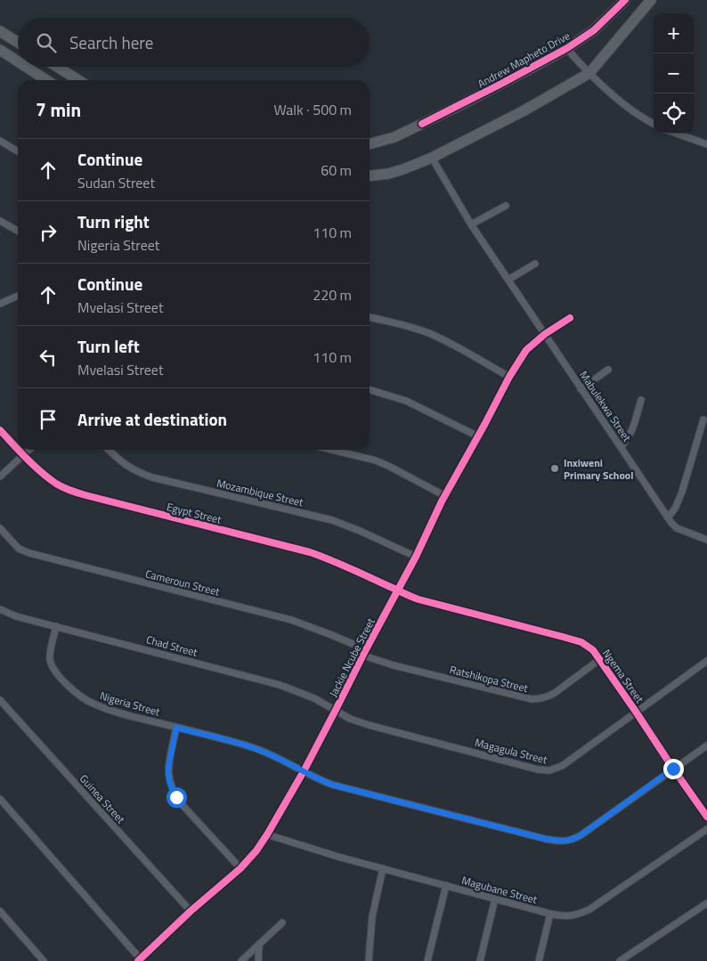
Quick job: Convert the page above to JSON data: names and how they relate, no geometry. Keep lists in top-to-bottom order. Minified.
{"streets":{"main road":["Andrew Mapheto Drive"],"street":["Mabulekwa Street","Mozambique Street","Egypt Street","Cameroun Street","Chad Street","Jackie Ncube Street","Ngema Street","Ratshikopa Street","Nigeria Street","Magagula Street","Guinea Street","Magubane Street"]},"crossings":[["Mabulekwa Street","Jackie Ncube Street"],["Mozambique Street","Jackie Ncube Street"],["Egypt Street","Jackie Ncube Street"],["Egypt Street","Ngema Street"],["Cameroun Street","Jackie Ncube Street"],["Cameroun Street","Ratshikopa Street"],["Chad Street","Jackie Ncube Street"],["Chad Street","Nigeria Street"],["Chad Street","Magagula Street"],["Jackie Ncube Street","Ngema Street"],["Jackie Ncube Street","Ratshikopa Street"],["Jackie Ncube Street","Nigeria Street"],["Jackie Ncube Street","Magagula Street"],["Jackie Ncube Street","Guinea Street"],["Jackie Ncube Street","Magubane Street"],["Ngema Street","Ratshikopa Street"],["Ngema Street","Nigeria Street"],["Ngema Street","Magagula Street"]],"places":["Inxiweni Primary School"],"page":{"map_buttons":["+","−"],"search":"Search here","heading":["7 min","Walk · 500 m"],"list":[["Continue","Sudan Street","60 m"],["Turn right","Nigeria Street","110 m"],["Continue","Mvelasi Street","220 m"],["Turn left","Mvelasi Street","110 m"],"Arrive at destination"]}}
